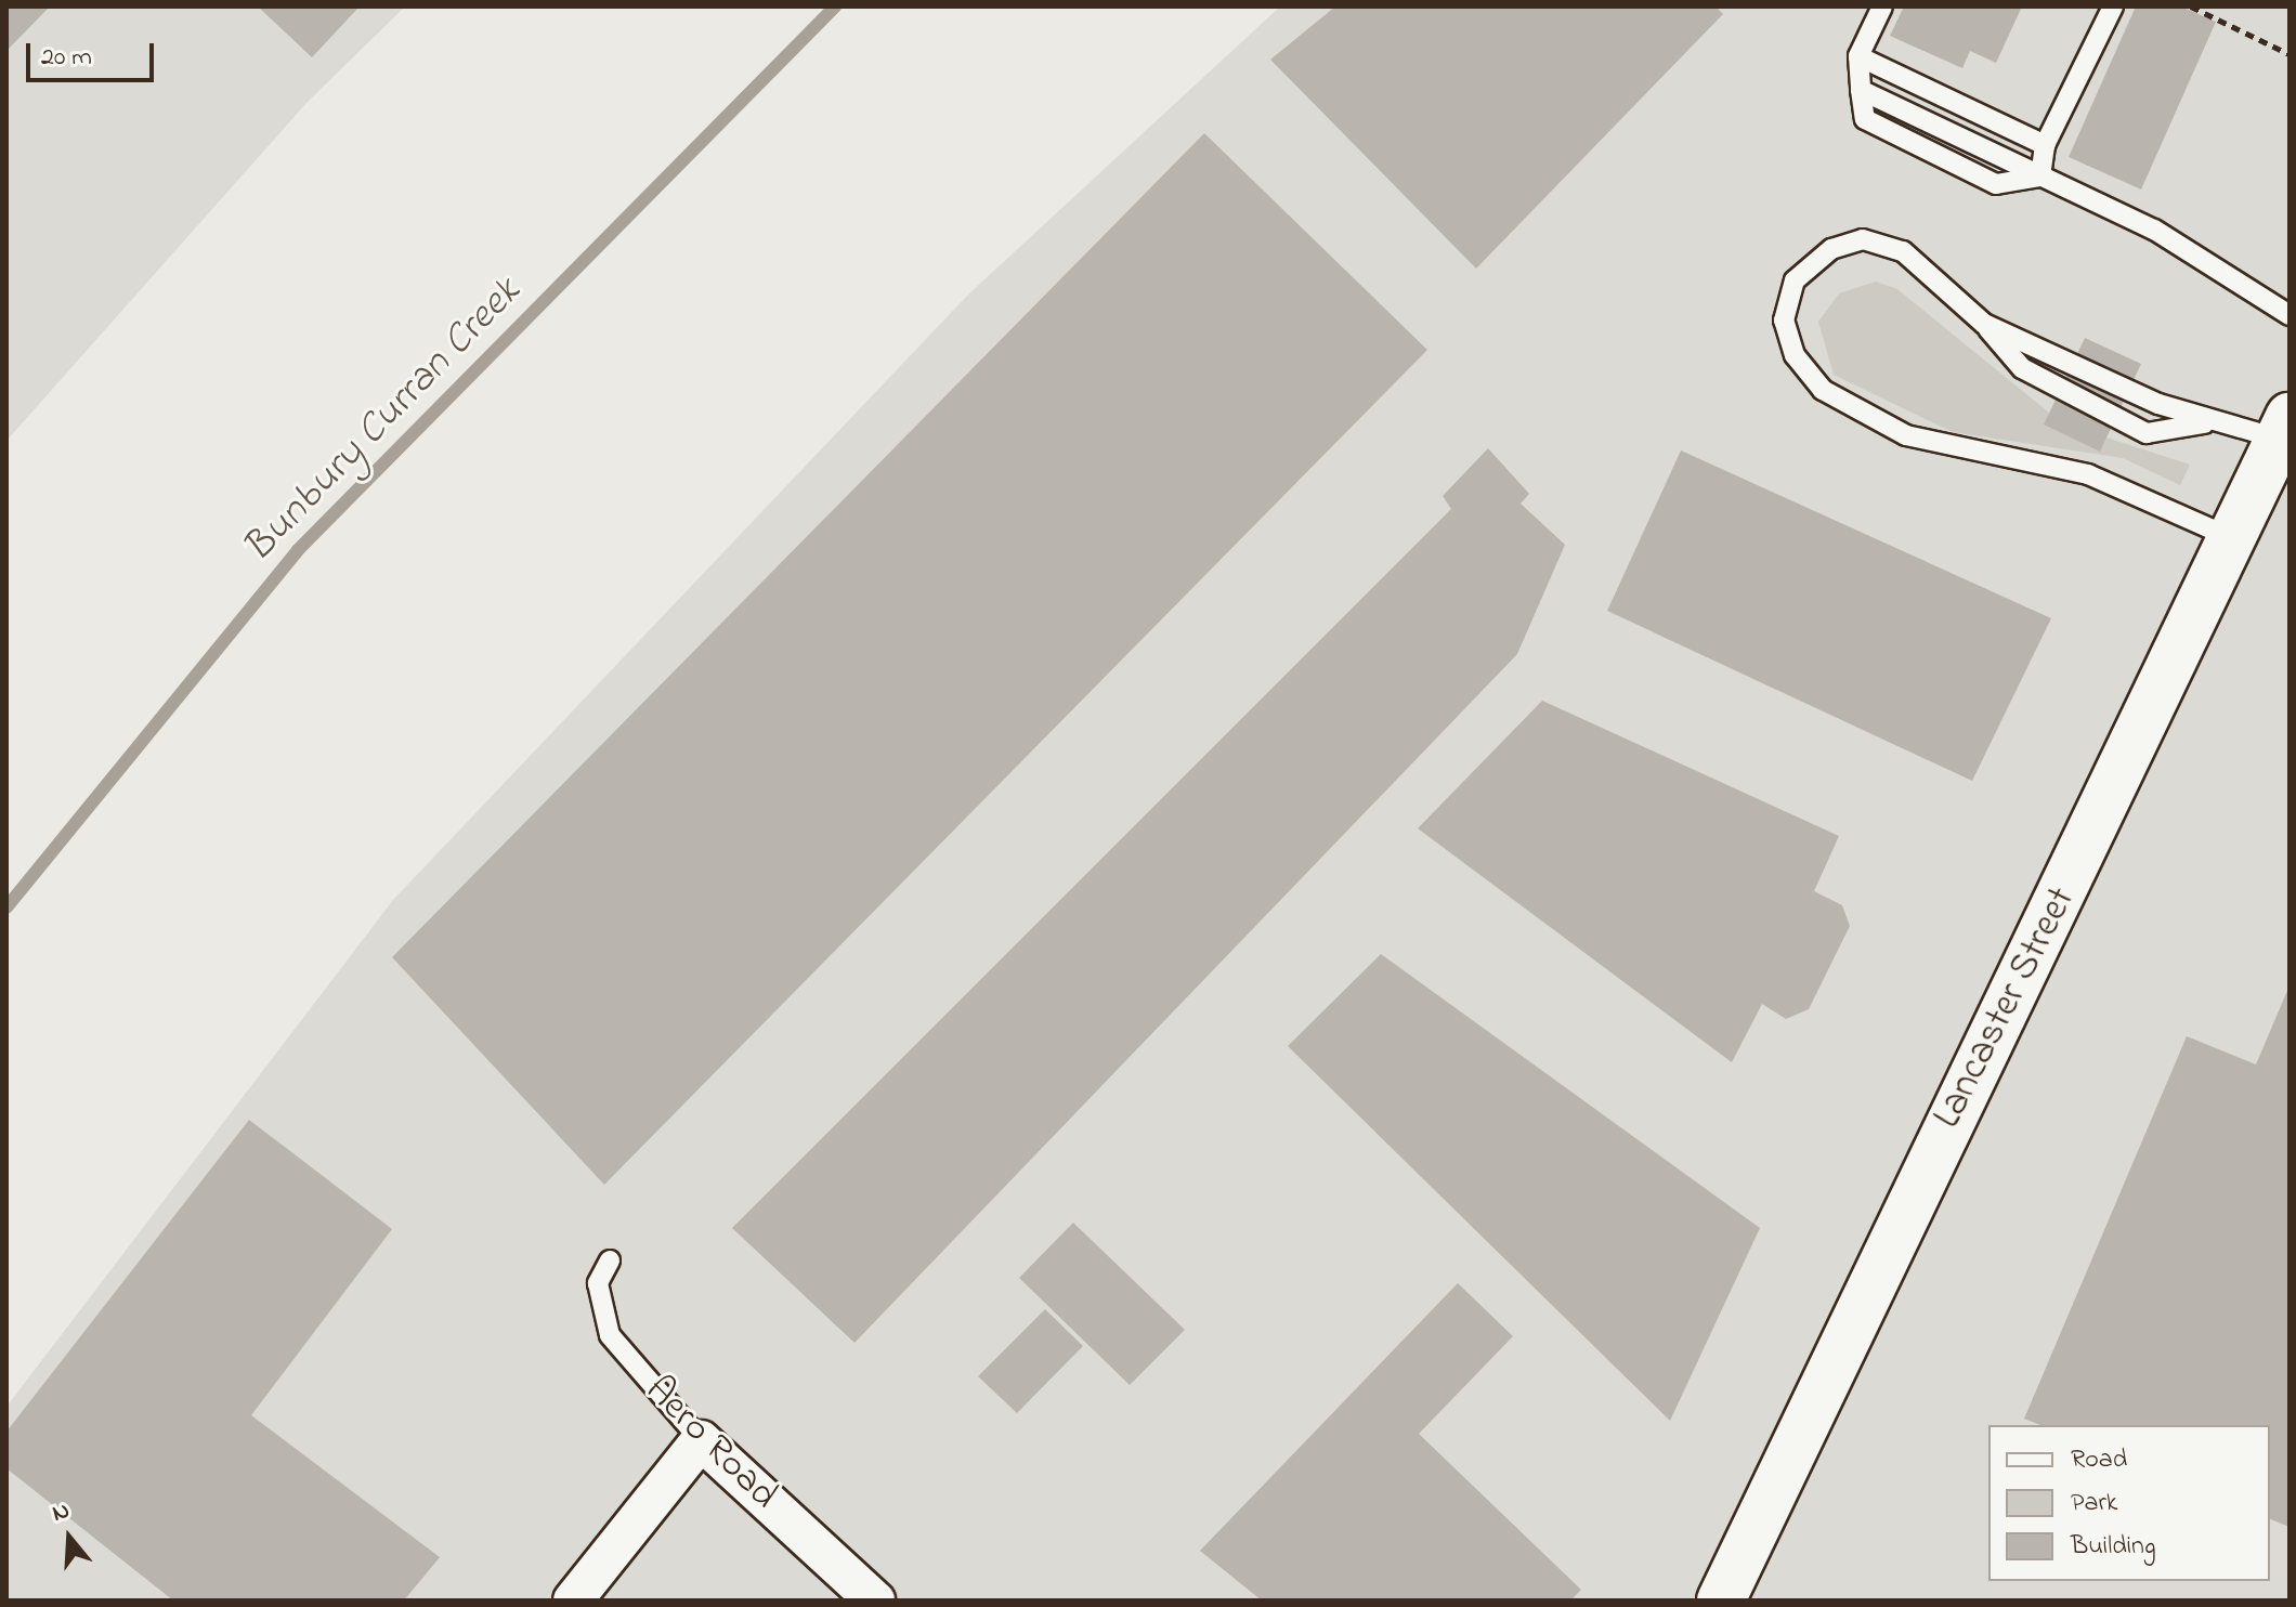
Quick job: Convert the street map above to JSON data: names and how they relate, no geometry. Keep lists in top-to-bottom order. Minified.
{"streets":{"street":["Lancaster Street","Aero Road"]},"water":["Bunbury Curran Creek"],"legend":["Road","Park","Building"],"scale_bar":"20 m","north":"top"}
